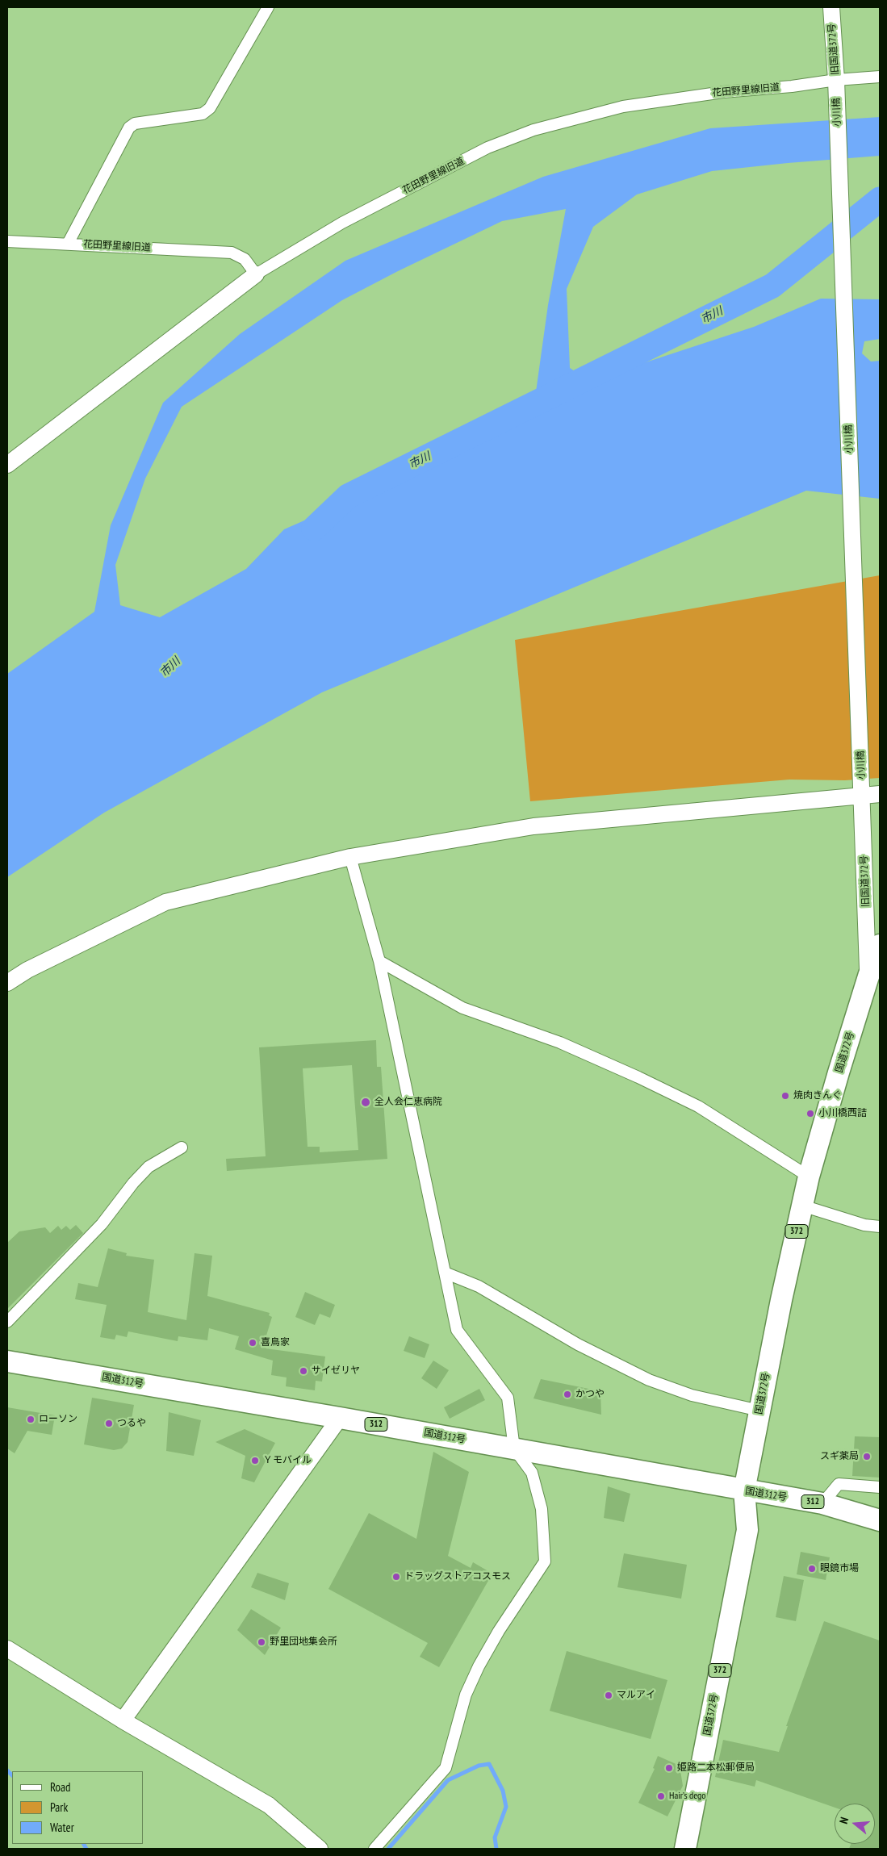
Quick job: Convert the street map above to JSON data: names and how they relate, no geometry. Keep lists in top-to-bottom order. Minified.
{"streets":{"highway":["国道372号","372","国道312号","312"],"street":["旧国道372号","花田野里線旧道","小川橋"]},"crossings":[["旧国道372号","花田野里線旧道"],["旧国道372号","小川橋"],["旧国道372号","国道372号"],["花田野里線旧道","小川橋"],["国道372号","国道312号"]],"water":["市川"],"places":["焼肉きんぐ","全人会仁恵病院","小川橋西詰","喜鳥家","サイゼリヤ","かつや","ローソン","つるや","スギ薬局","Ｙモバイル","眼鏡市場","ドラッグストアコスモス","野里団地集会所","マルアイ","姫路二本松郵便局","Hair’s dego"],"legend":["Road","Park","Water"],"north":"left"}
